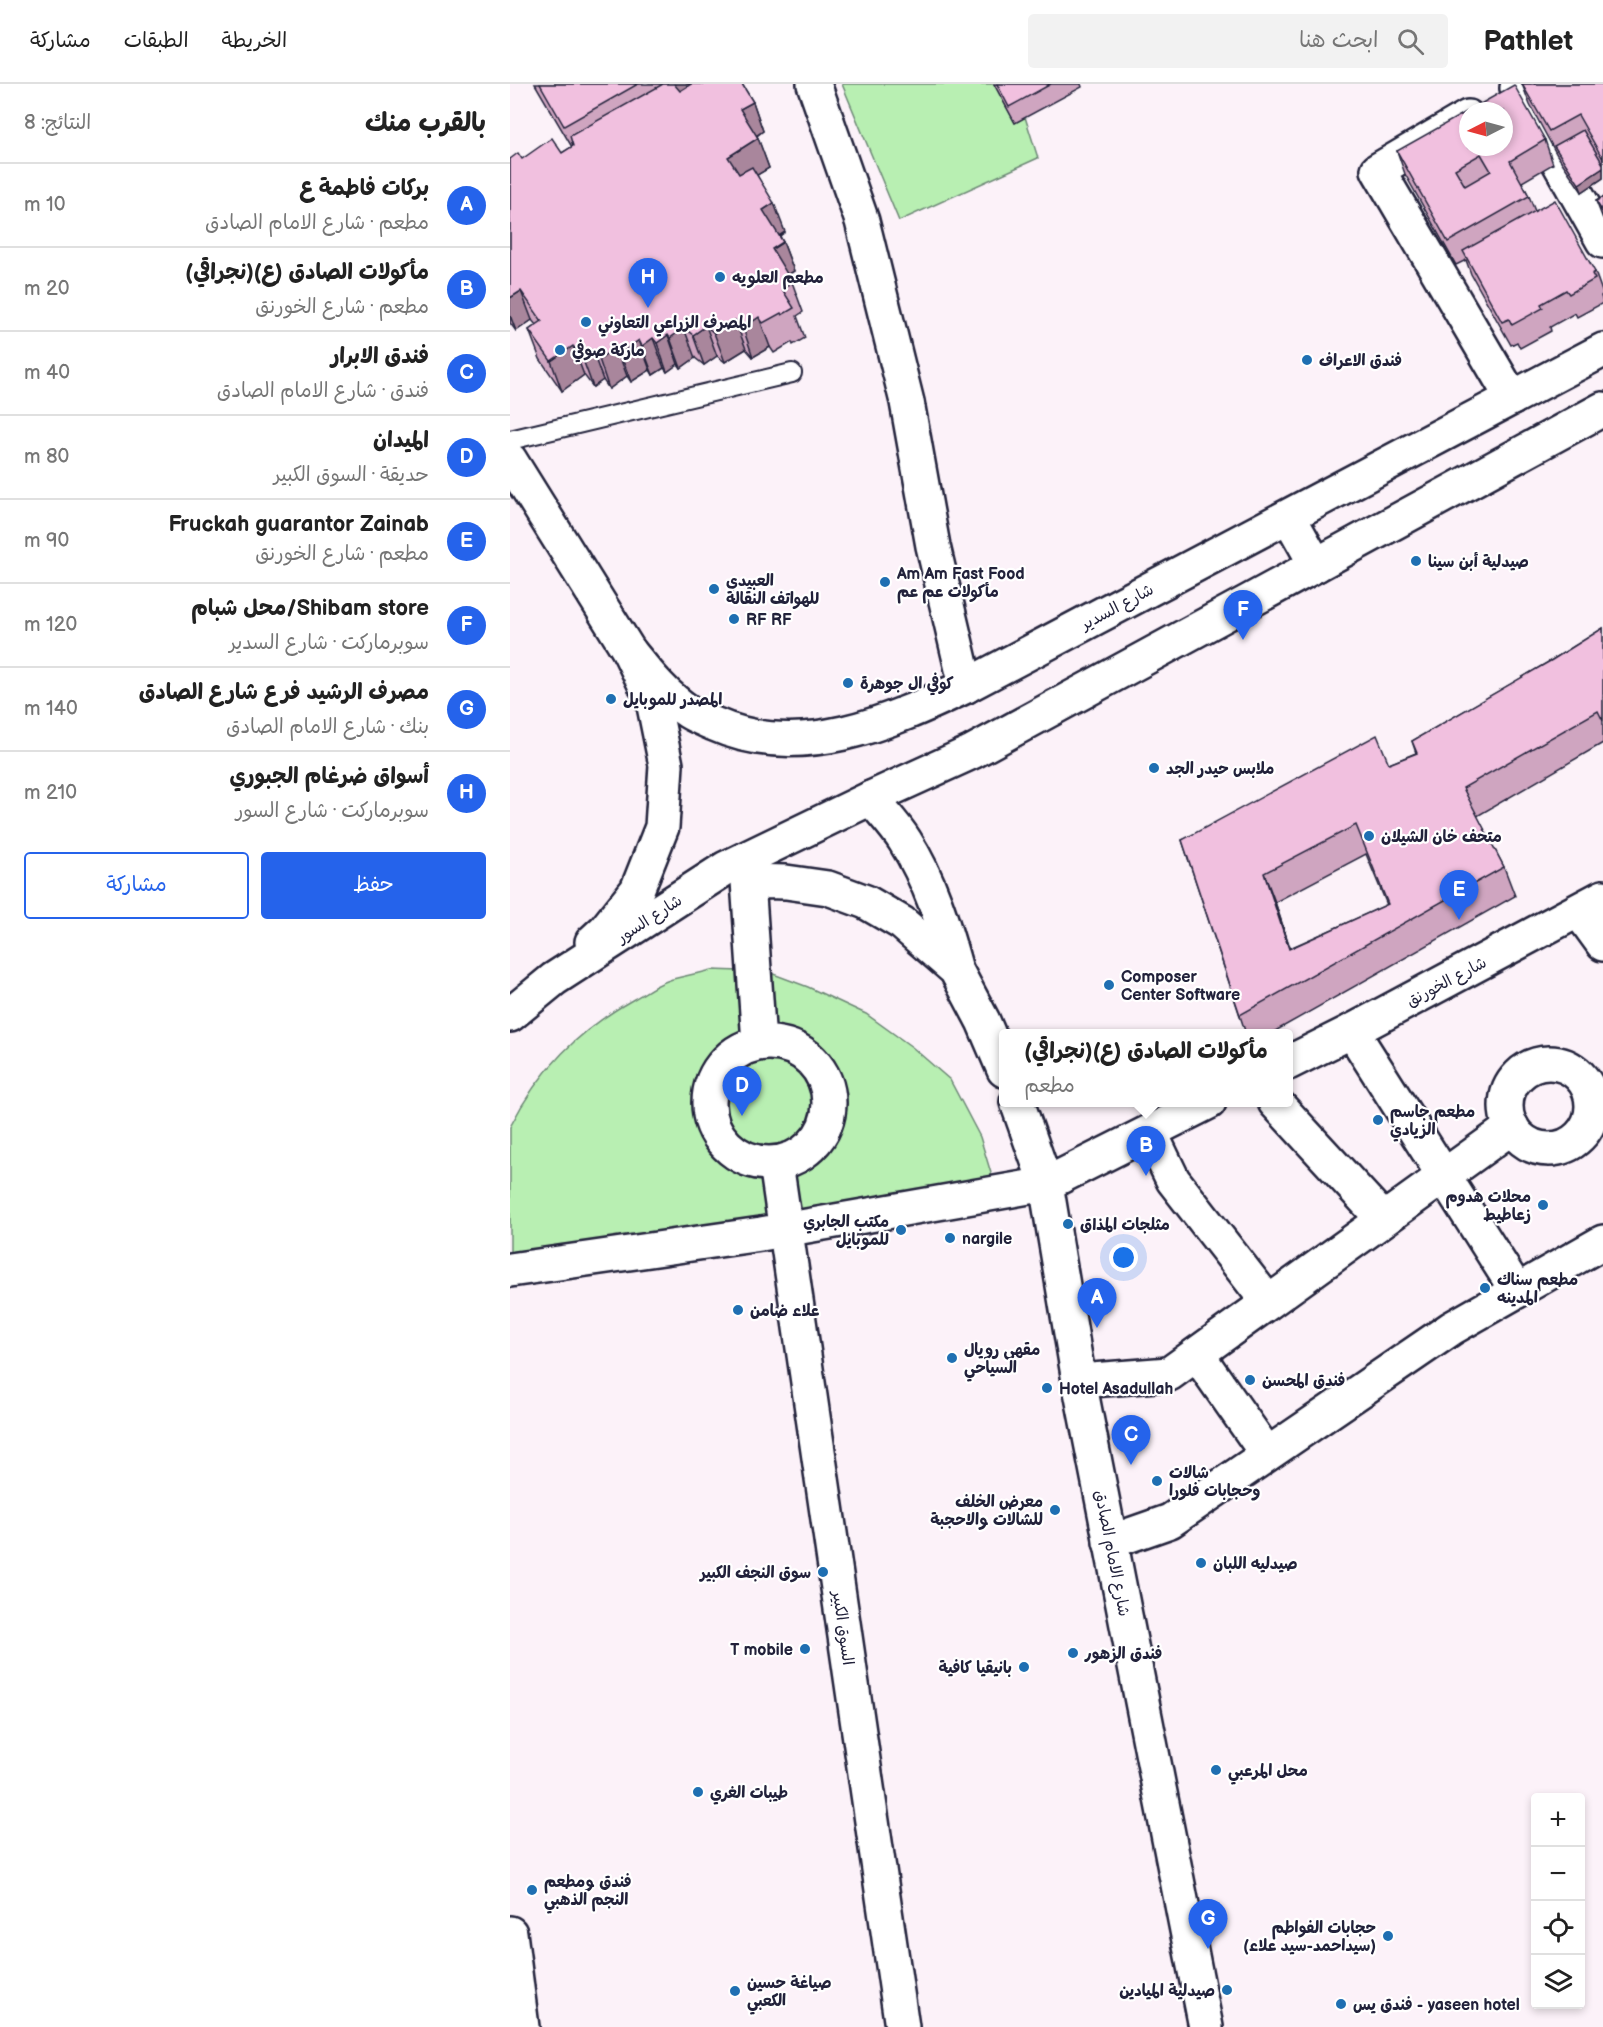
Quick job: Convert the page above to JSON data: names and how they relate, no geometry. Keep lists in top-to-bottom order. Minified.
{"streets":{"street":["شارع السدير","شارع السور","شارع الخورنق","شارع الامام الصادق","السوق الكبير"]},"places":["مطعم العلويه","المصرف الزراعي التعاوني","ماركة صوفي","فندق الاعراف","صيدلية أبن سينا","Am Am Fast Food مأكولات عم عم","العبيدي للهواتف النقالة","RF RF","كوفي ال جوهرة","المصدر للموبايل","ملابس حيدر الجد","متحف خان الشيلان","Composer Center Software","مطعم جاسم الزيادي","محلات هدوم زعاطيط","مثلجات المذاق","مكتب الجابري للموبايل","nargile","مطعم سناك المدينه","علاء ضامن","مقهى رويال السياحي","فندق المحسن","Hotel Asadullah","شالات وحجابات فلورا","معرض الخلف للشالات والاحجبة","صيدليه اللبان","سوق النجف الکبیر","T mobile","فندق الزهور","بانيقيا كافية","محل المرعبي","طيبات الغري","فندق ومطعم النجم الذهبي","حجابات الفواطم (سيداحمد-سيد علاء)","صيدلية الميادين","صياغة حسين الكعبي","فندق يس - yaseen hotel"],"north":"left","page":{"header":"Pathlet","search":"ابحث هنا","nav":["الخريطة","الطبقات","مشاركة"],"heading":["بالقرب منك","النتائج: 8"],"list":[{"mark":"A","name":"بركات فاطمة ع","note":"مطعم · شارع الامام الصادق","value":"10 m"},{"mark":"B","name":"مأكولات الصادق (ع)(نجراقي)","note":"مطعم · شارع الخورنق","value":"20 m"},{"mark":"C","name":"فندق الابرار","note":"فندق · شارع الامام الصادق","value":"40 m"},{"mark":"D","name":"الميدان","note":"حديقة · السوق الكبير","value":"80 m"},{"mark":"E","name":"Fruckah guarantor Zainab","note":"مطعم · شارع الخورنق","value":"90 m"},{"mark":"F","name":"Shibam store/محل شبام","note":"سوبرماركت · شارع السدير","value":"120 m"},{"mark":"G","name":"مصرف الرشيد فرع شارع الصادق","note":"بنك · شارع الامام الصادق","value":"140 m"},{"mark":"H","name":"أسواق ضرغام الجبوري","note":"سوبرماركت · شارع السور","value":"210 m"}],"pins":["H","F","E","D","B","A","C","G"],"buttons":["حفظ","مشاركة"],"popup":["مأكولات الصادق (ع)(نجراقي)","مطعم"],"map_buttons":["+","−"]}}
